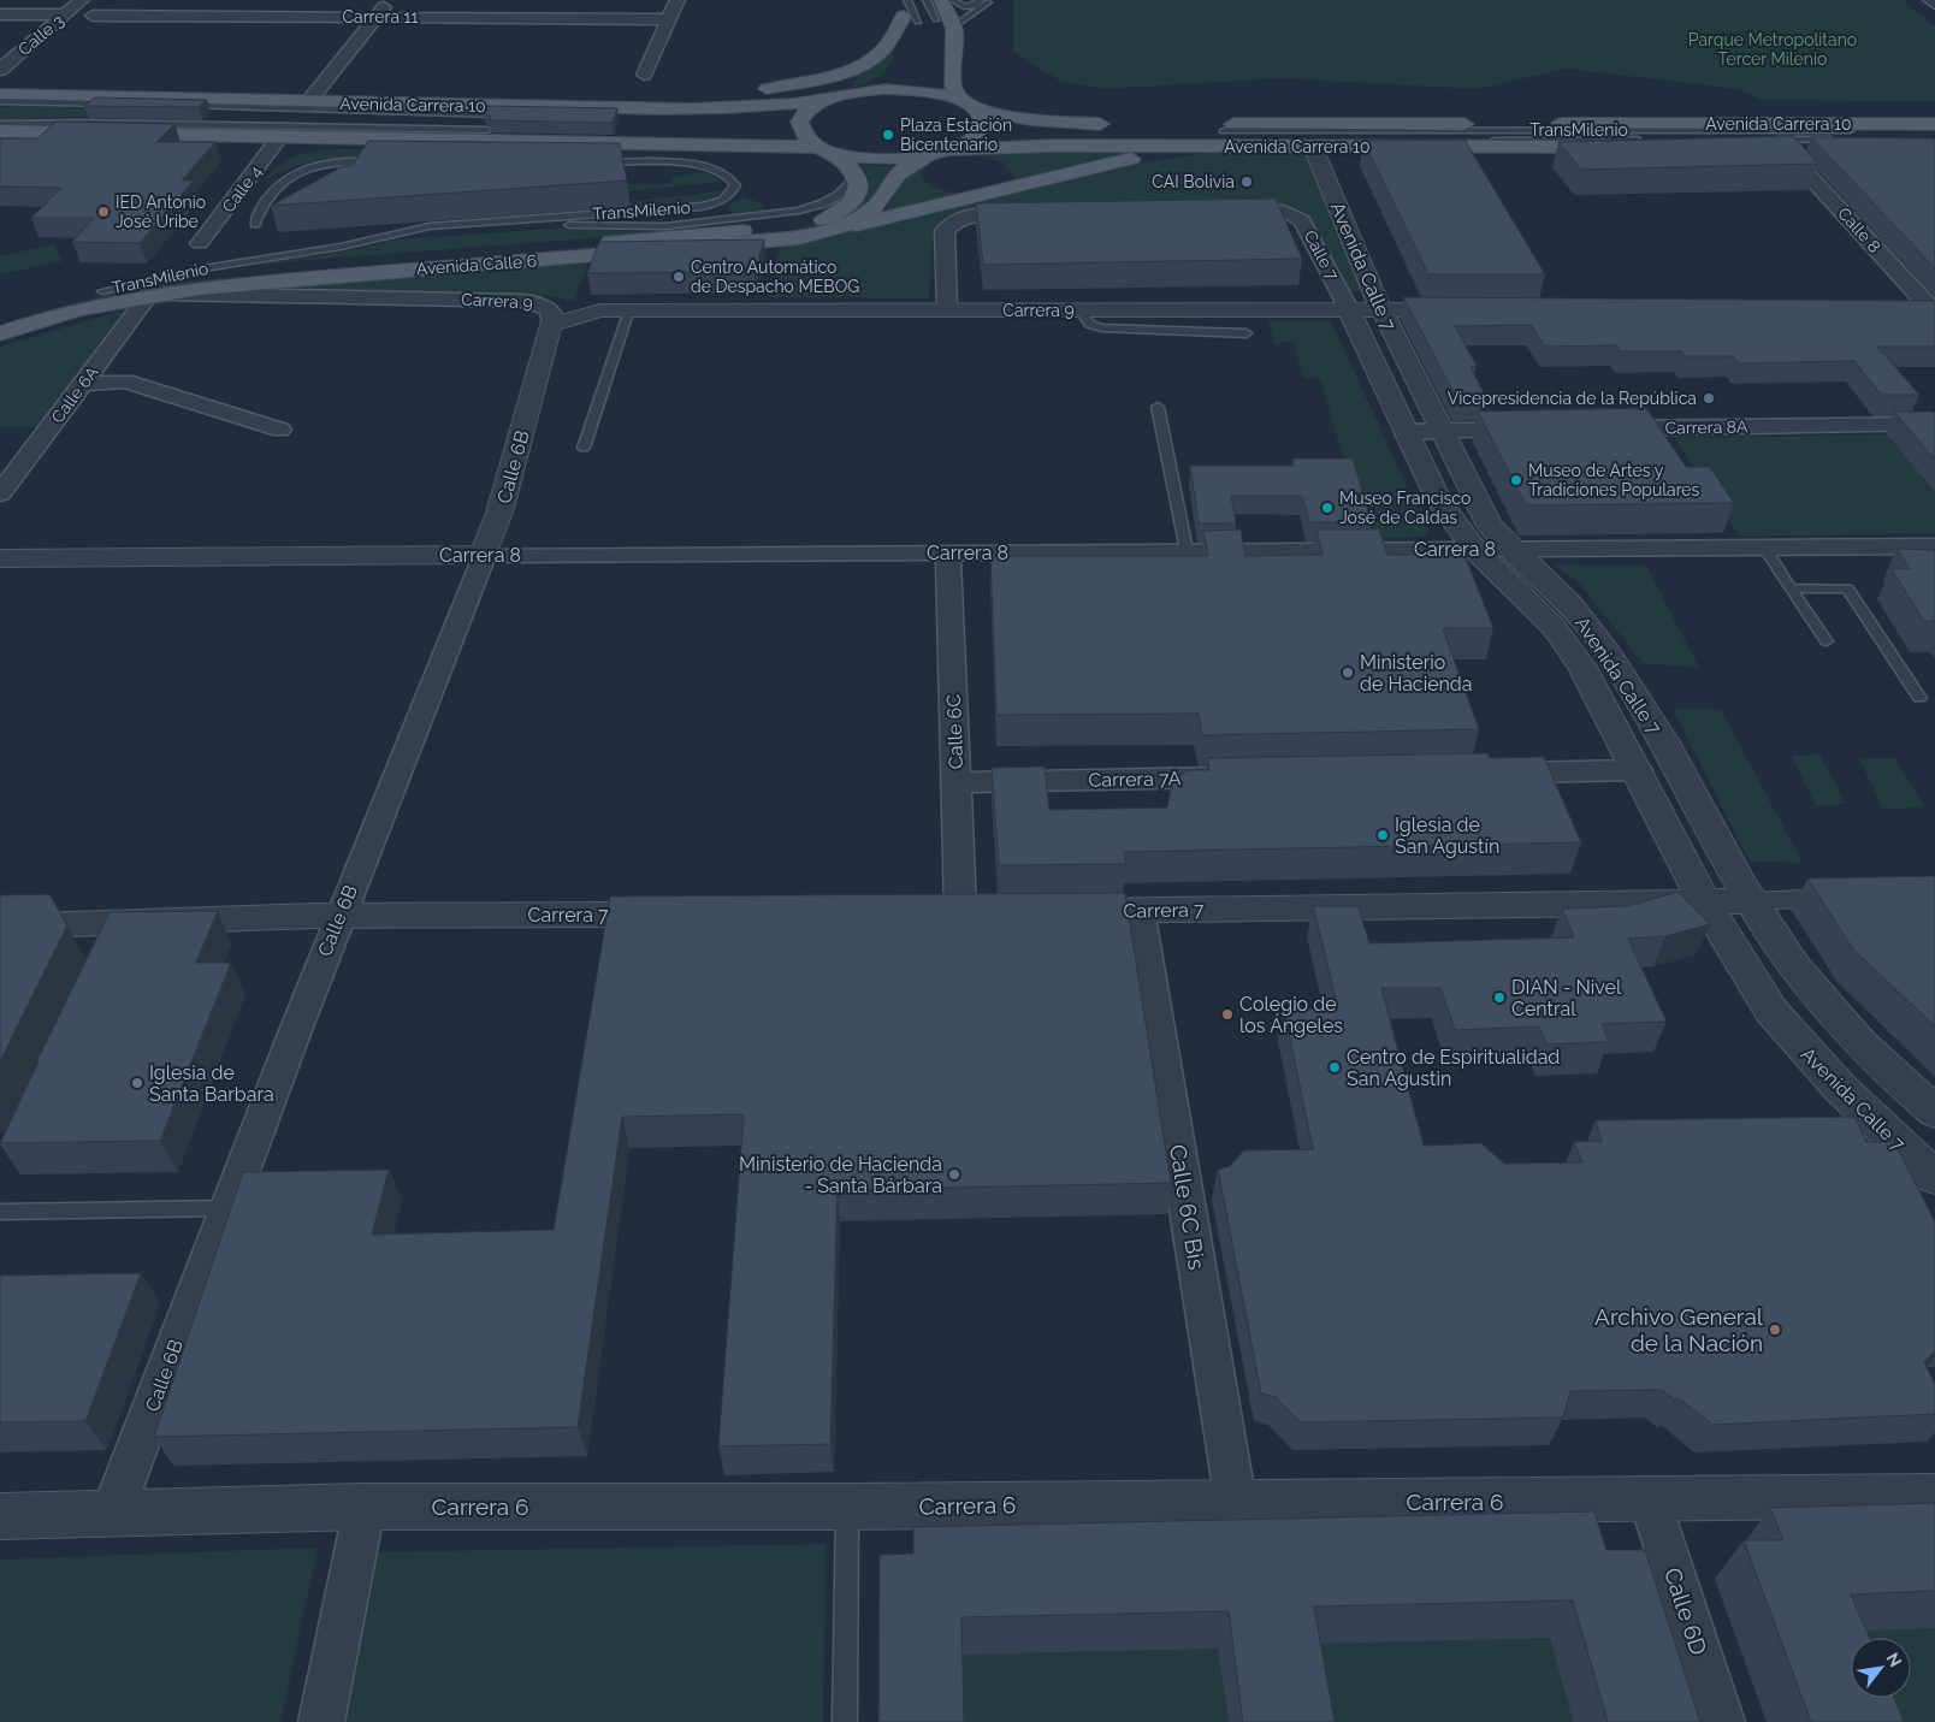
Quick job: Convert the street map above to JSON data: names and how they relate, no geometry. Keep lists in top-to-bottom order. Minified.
{"streets":{"main road":["Avenida Carrera 10","Avenida Calle 6"],"street":["Carrera 11","Calle 3","Calle 4","Calle 8","Calle 7","Avenida Calle 7","Carrera 9","Calle 6A","Carrera 8A","Calle 6B","Carrera 8","Calle 6C","Carrera 7A","Carrera 7","Calle 6C Bis","Carrera 6","Calle 6D"],"lane":["TransMilenio"]},"crossings":[["Avenida Carrera 10","TransMilenio"],["Avenida Carrera 10","Calle 4"],["Avenida Carrera 10","Calle 8"],["Avenida Carrera 10","Avenida Calle 6"],["Avenida Carrera 10","Avenida Calle 7"],["TransMilenio","Avenida Calle 6"],["Calle 7","Avenida Calle 7"],["Calle 7","Carrera 9"],["Avenida Calle 6","Carrera 9"],["Avenida Calle 6","Calle 6A"],["Avenida Calle 7","Carrera 9"],["Avenida Calle 7","Carrera 8"],["Avenida Calle 7","Carrera 7"],["Carrera 9","Calle 6A"],["Carrera 9","Calle 6B"],["Calle 6B","Carrera 8"],["Calle 6B","Carrera 7"],["Calle 6B","Carrera 6"],["Carrera 8","Calle 6C"],["Calle 6C","Carrera 7A"],["Carrera 7","Calle 6C Bis"],["Calle 6C Bis","Carrera 6"],["Carrera 6","Calle 6D"]],"parks":["Parque Metropolitano Tercer Milenio"],"places":["Plaza Estación Bicentenario","CAI Bolivia","IED Antonio José Uribe","Centro Automático de Despacho MEBOG","Vicepresidencia de la República","Museo de Artes y Tradiciones Populares","Museo Francisco José de Caldas","Ministerio de Hacienda","Iglesia de San Agustín","DIAN - Nivel Central","Colegio de los Ángeles","Centro de Espiritualidad San Agustin","Iglesia de Santa Barbara","Ministerio de Hacienda - Santa Bárbara","Archivo General de la Nación"],"north":"top right"}
